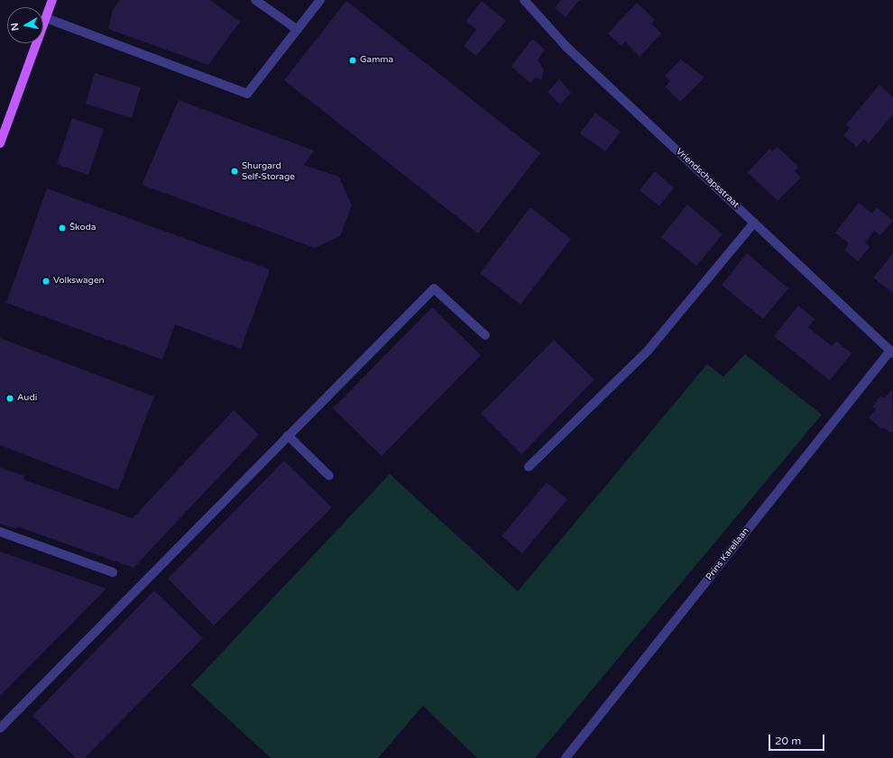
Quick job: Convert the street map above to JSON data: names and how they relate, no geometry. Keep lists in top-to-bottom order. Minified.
{"streets":{"street":["Vriendschapsstraat","Prins Karellaan"]},"crossings":[["Vriendschapsstraat","Prins Karellaan"]],"places":["Gamma","Shurgard Self-Storage","Škoda","Volkswagen","Audi"],"scale_bar":"20 m","north":"left"}
